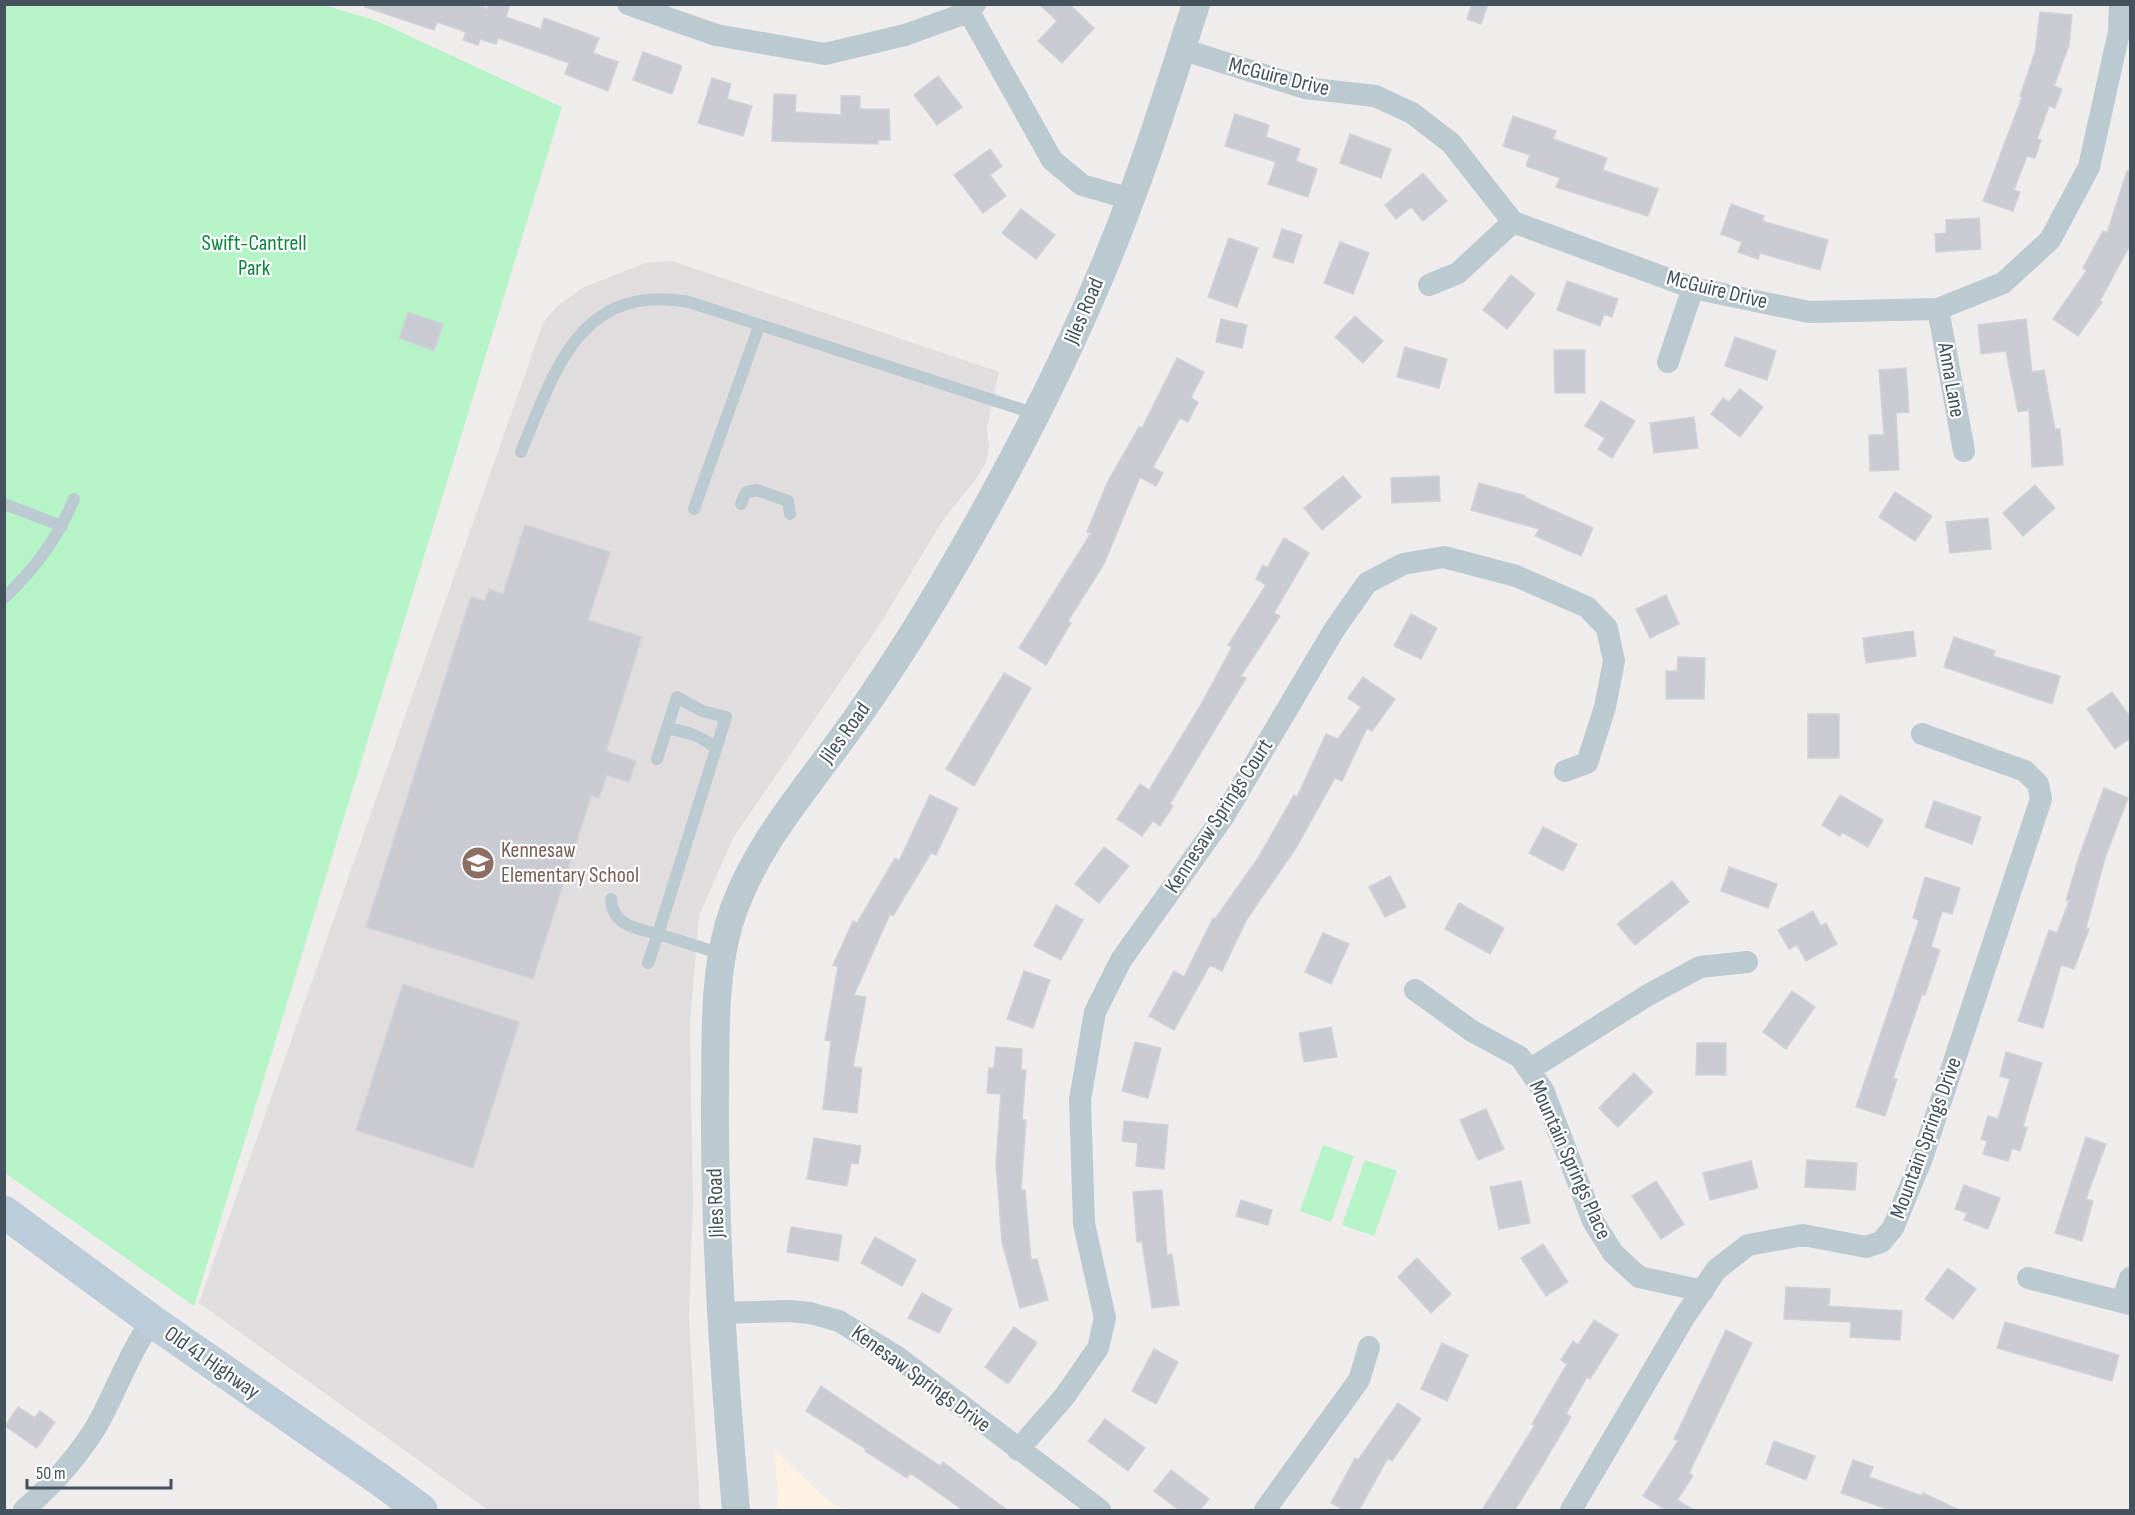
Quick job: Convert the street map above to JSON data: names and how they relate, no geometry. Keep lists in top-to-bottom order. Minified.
{"streets":{"main road":["Old 41 Highway"],"street":["McGuire Drive","Jiles Road","Anna Lane","Kennesaw Springs Court","Mountain Springs Drive","Mountain Springs Place","Kenesaw Springs Drive"]},"crossings":[["McGuire Drive","Jiles Road"],["McGuire Drive","Anna Lane"],["Jiles Road","Kenesaw Springs Drive"],["Kennesaw Springs Court","Kenesaw Springs Drive"],["Mountain Springs Drive","Mountain Springs Place"]],"parks":["Swift-Cantrell Park"],"places":{"school or university":["Kennesaw Elementary School"]},"scale_bar":"50 m"}
